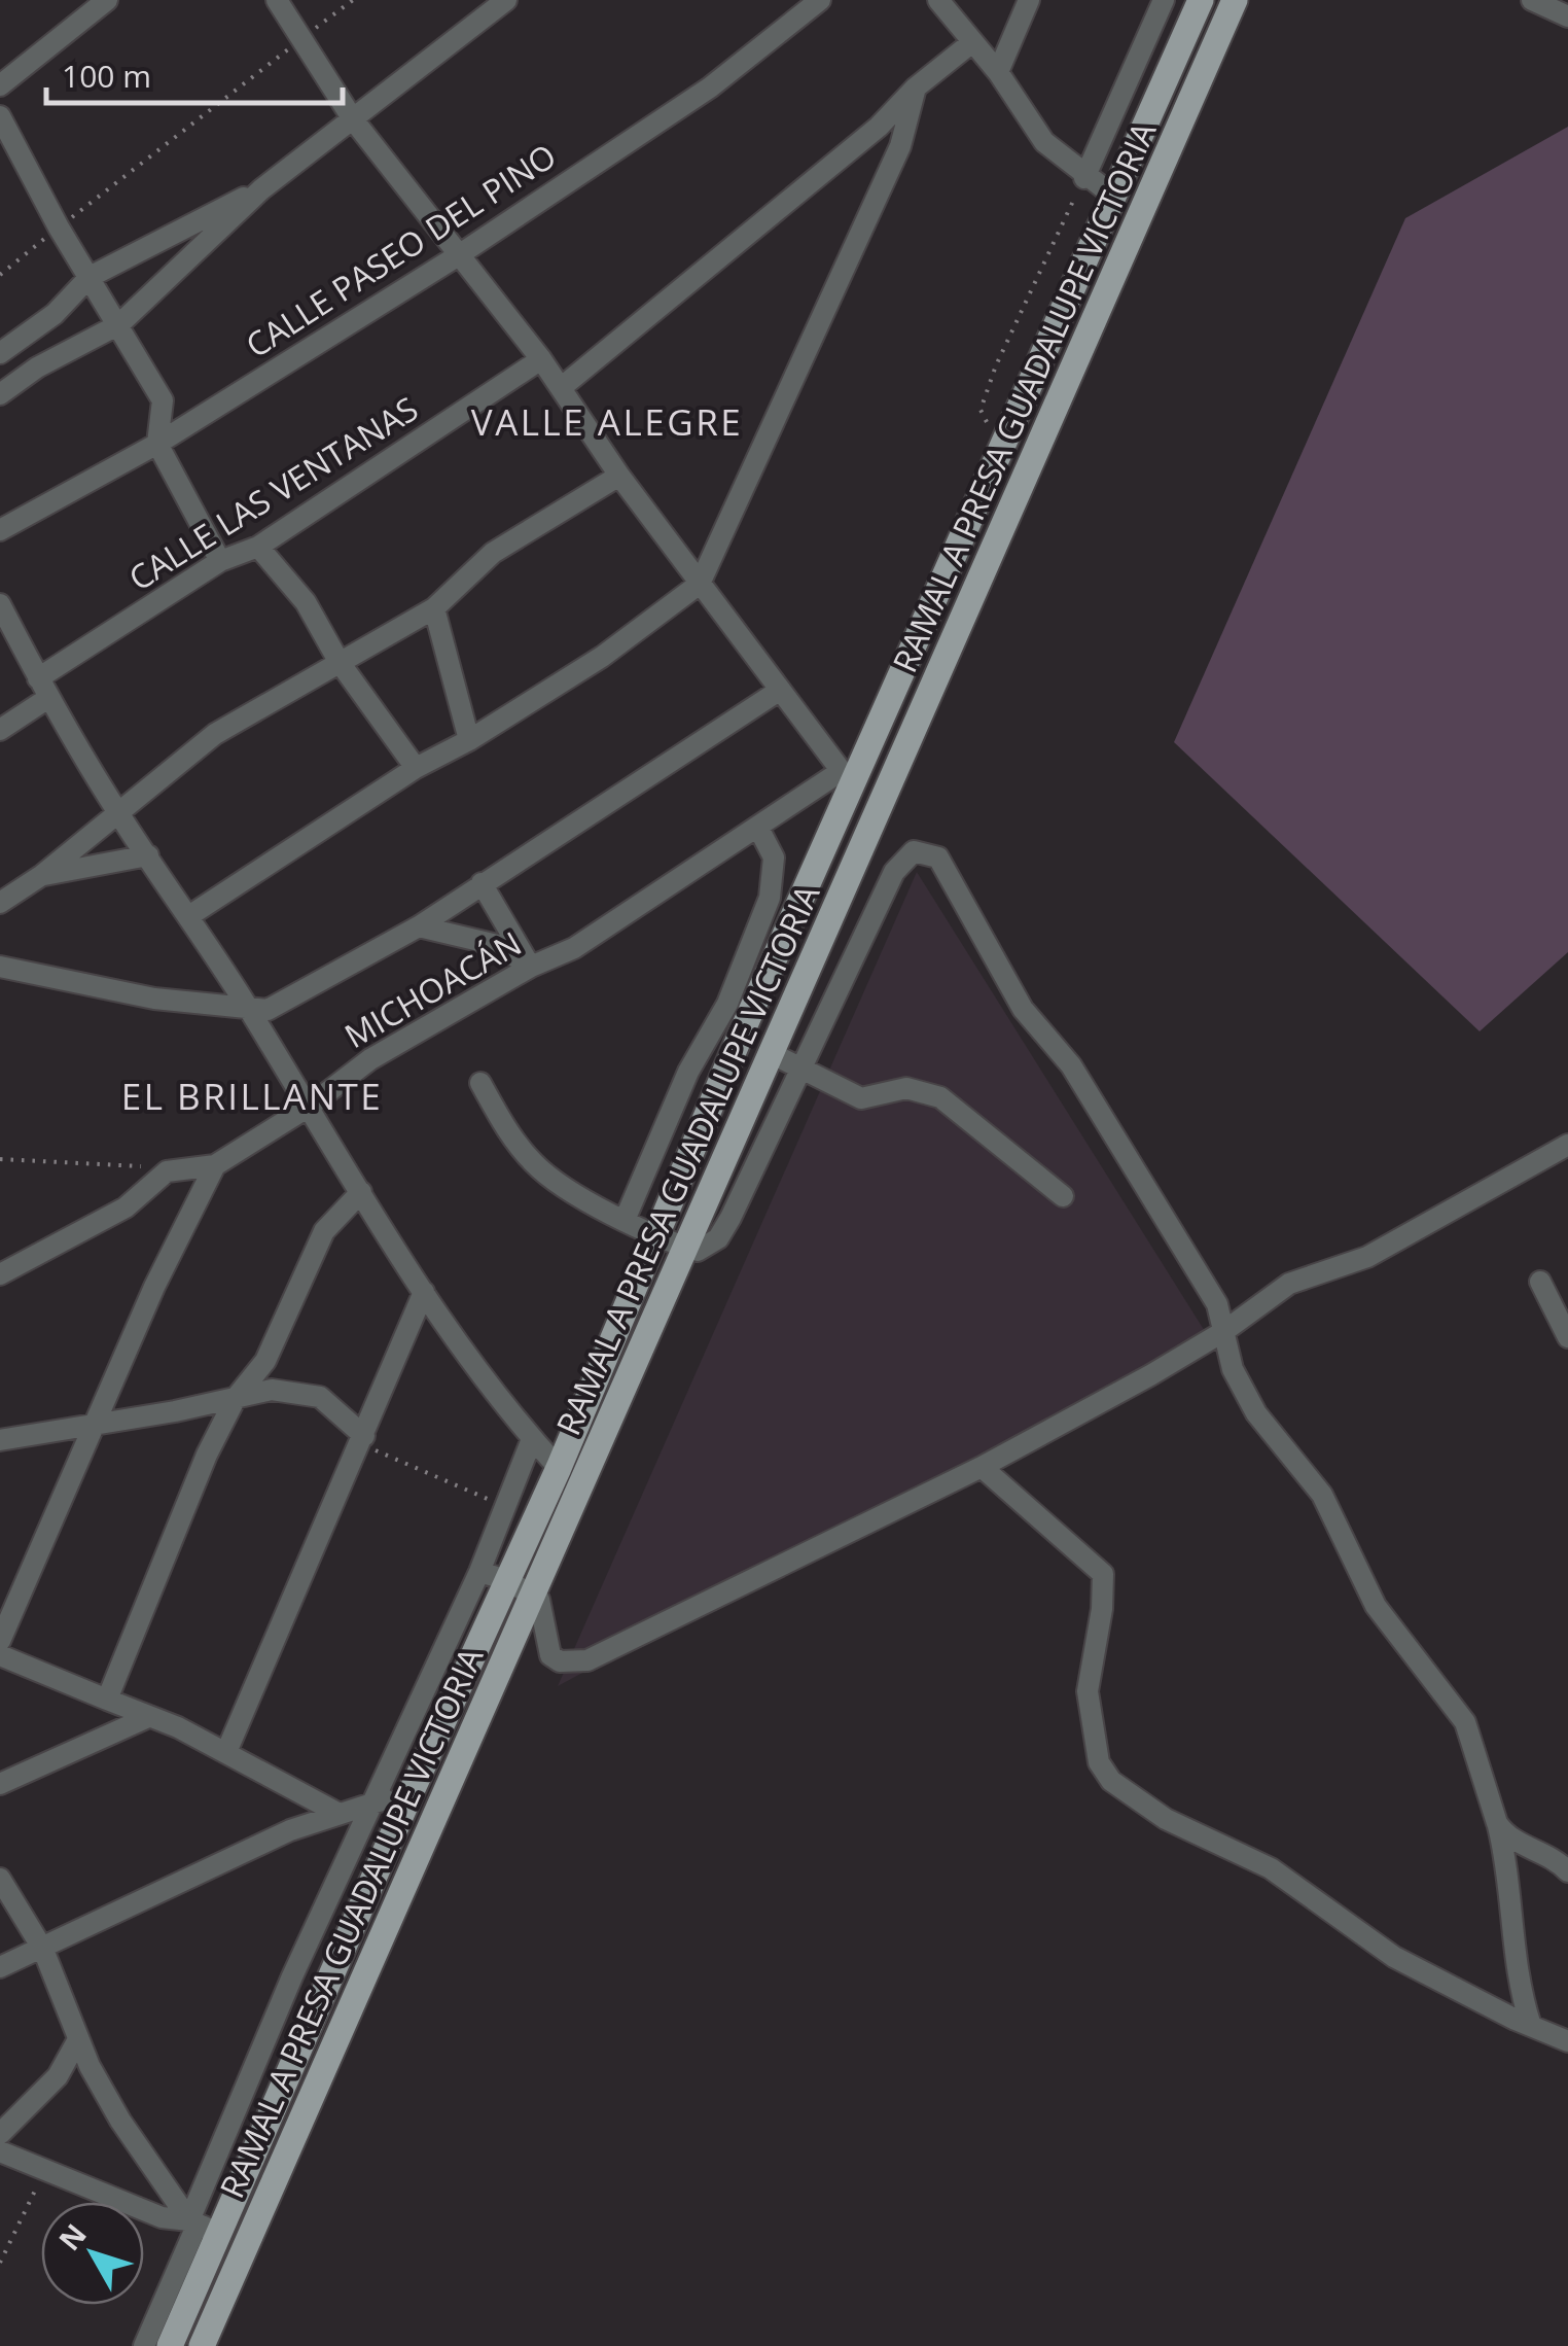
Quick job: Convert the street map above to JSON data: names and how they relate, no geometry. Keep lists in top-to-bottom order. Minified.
{"streets":{"main road":["RAMAL A PRESA GUADALUPE VICTORIA"],"street":["CALLE PASEO DEL PINO","CALLE LAS VENTANAS","MICHOACÁN"]},"crossings":[["RAMAL A PRESA GUADALUPE VICTORIA","MICHOACÁN"]],"districts":["VALLE ALEGRE","EL BRILLANTE"],"scale_bar":"100 m","north":"top left"}
